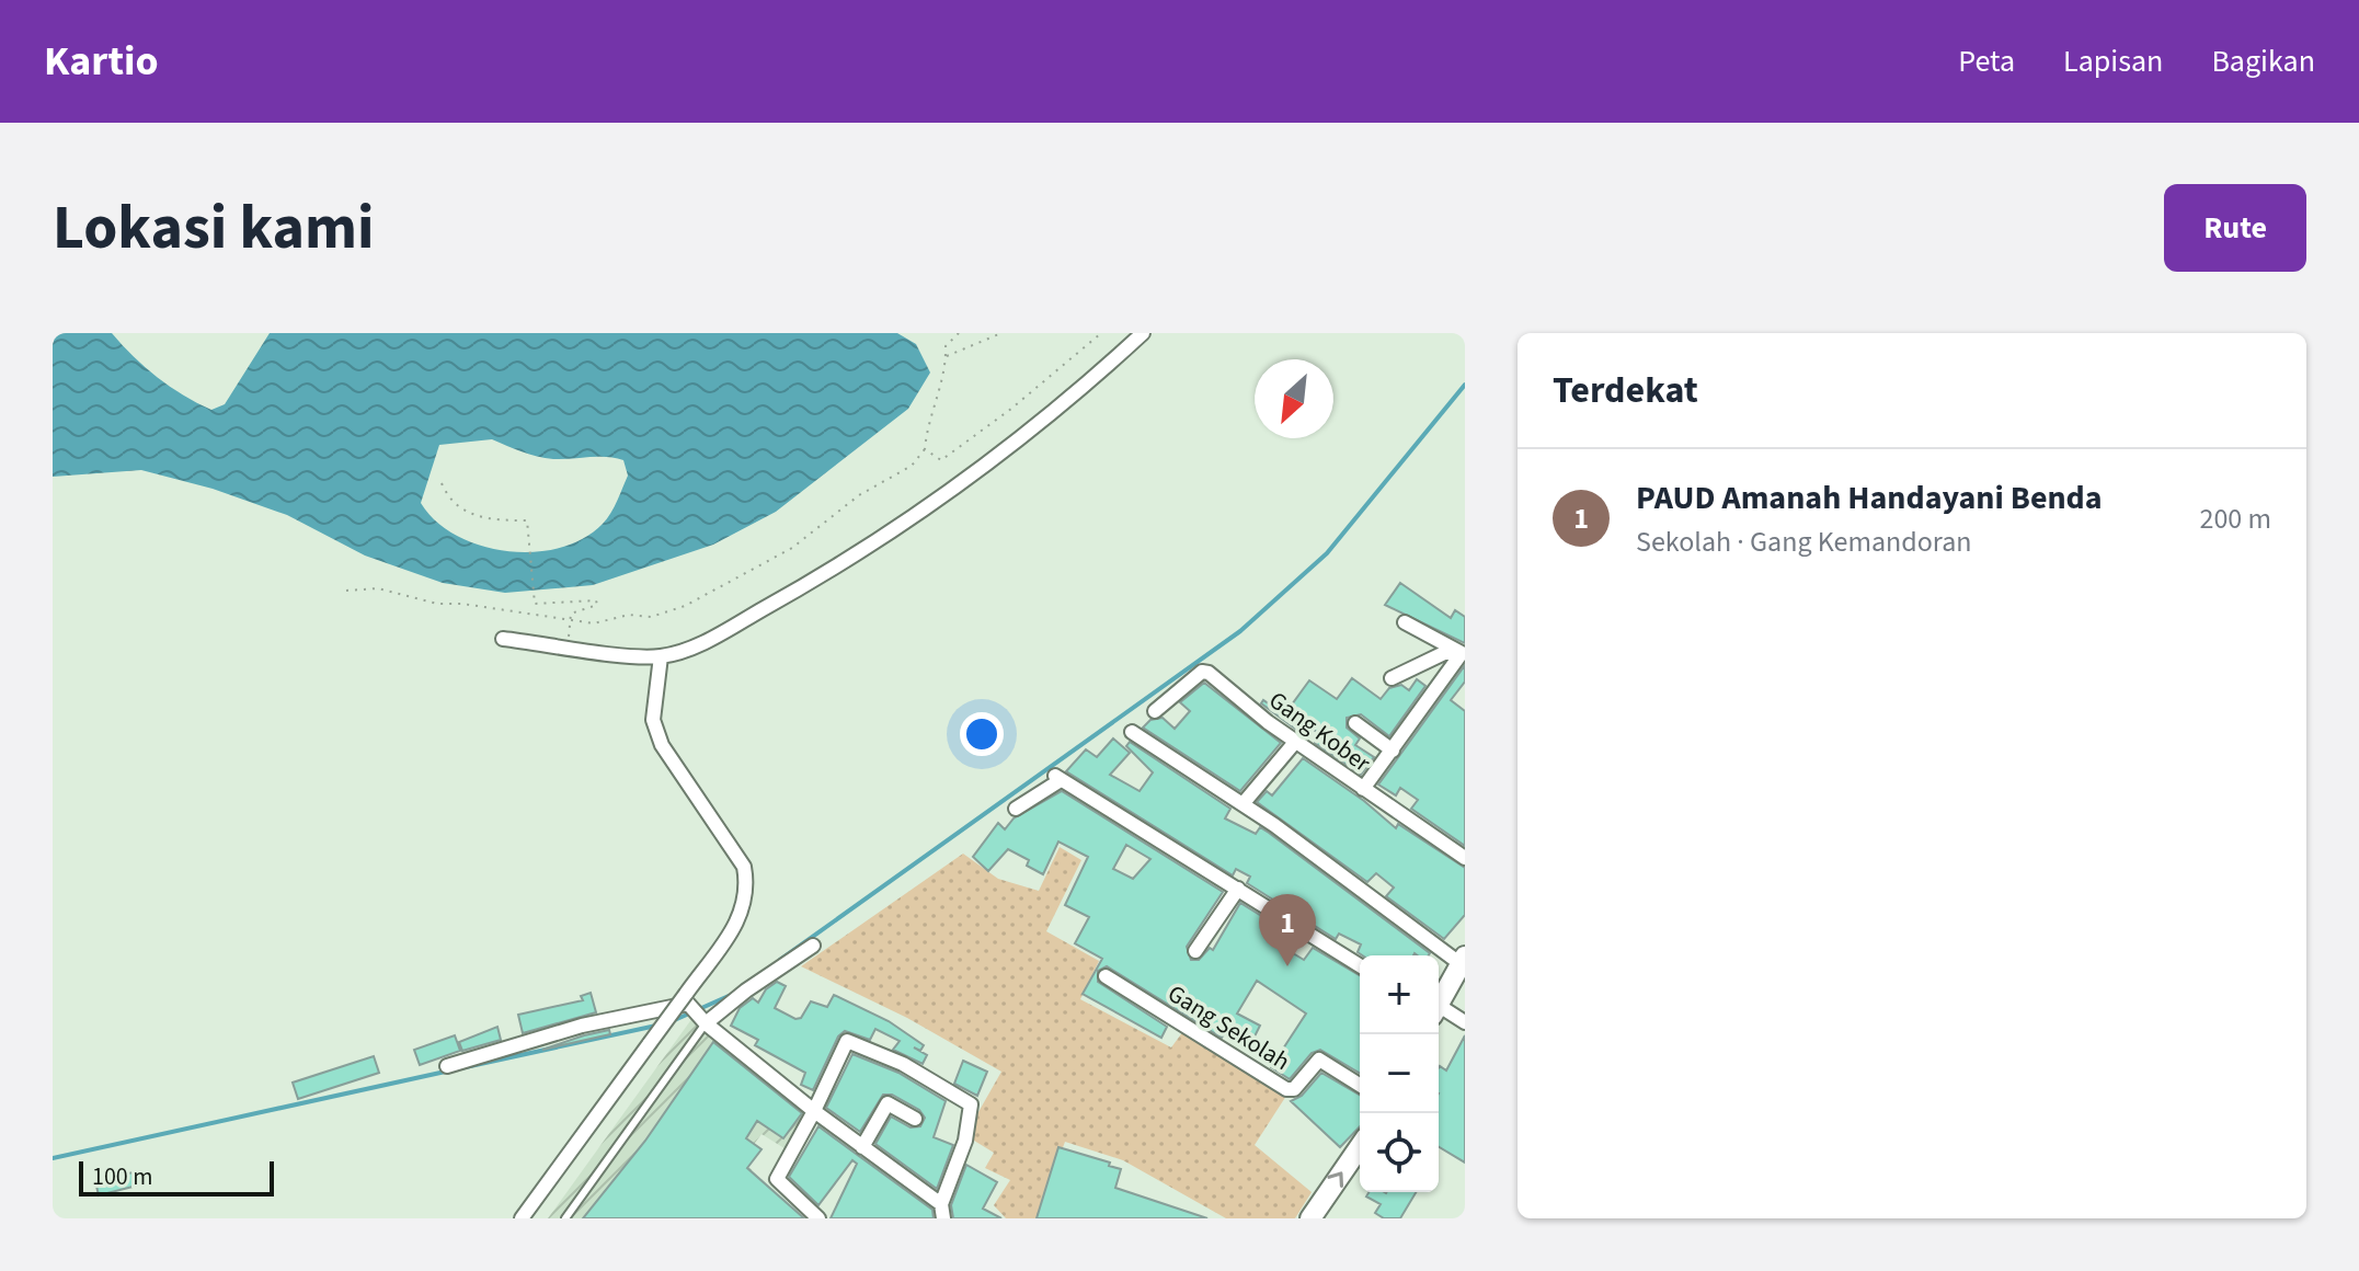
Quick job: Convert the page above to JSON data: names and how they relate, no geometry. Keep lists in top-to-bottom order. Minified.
{"streets":{"street":["Gang Kober","Gang Sekolah"]},"scale_bar":"100 m","north":"bottom left","page":{"header":"Kartio","nav":["Peta","Lapisan","Bagikan"],"buttons":"Rute","title":"Lokasi kami","heading":"Terdekat","list":[{"mark":"1","name":"PAUD Amanah Handayani Benda","note":"Sekolah · Gang Kemandoran","value":"200 m"}],"pins":"1","map_buttons":["+","−"],"scale":"100 m"}}
